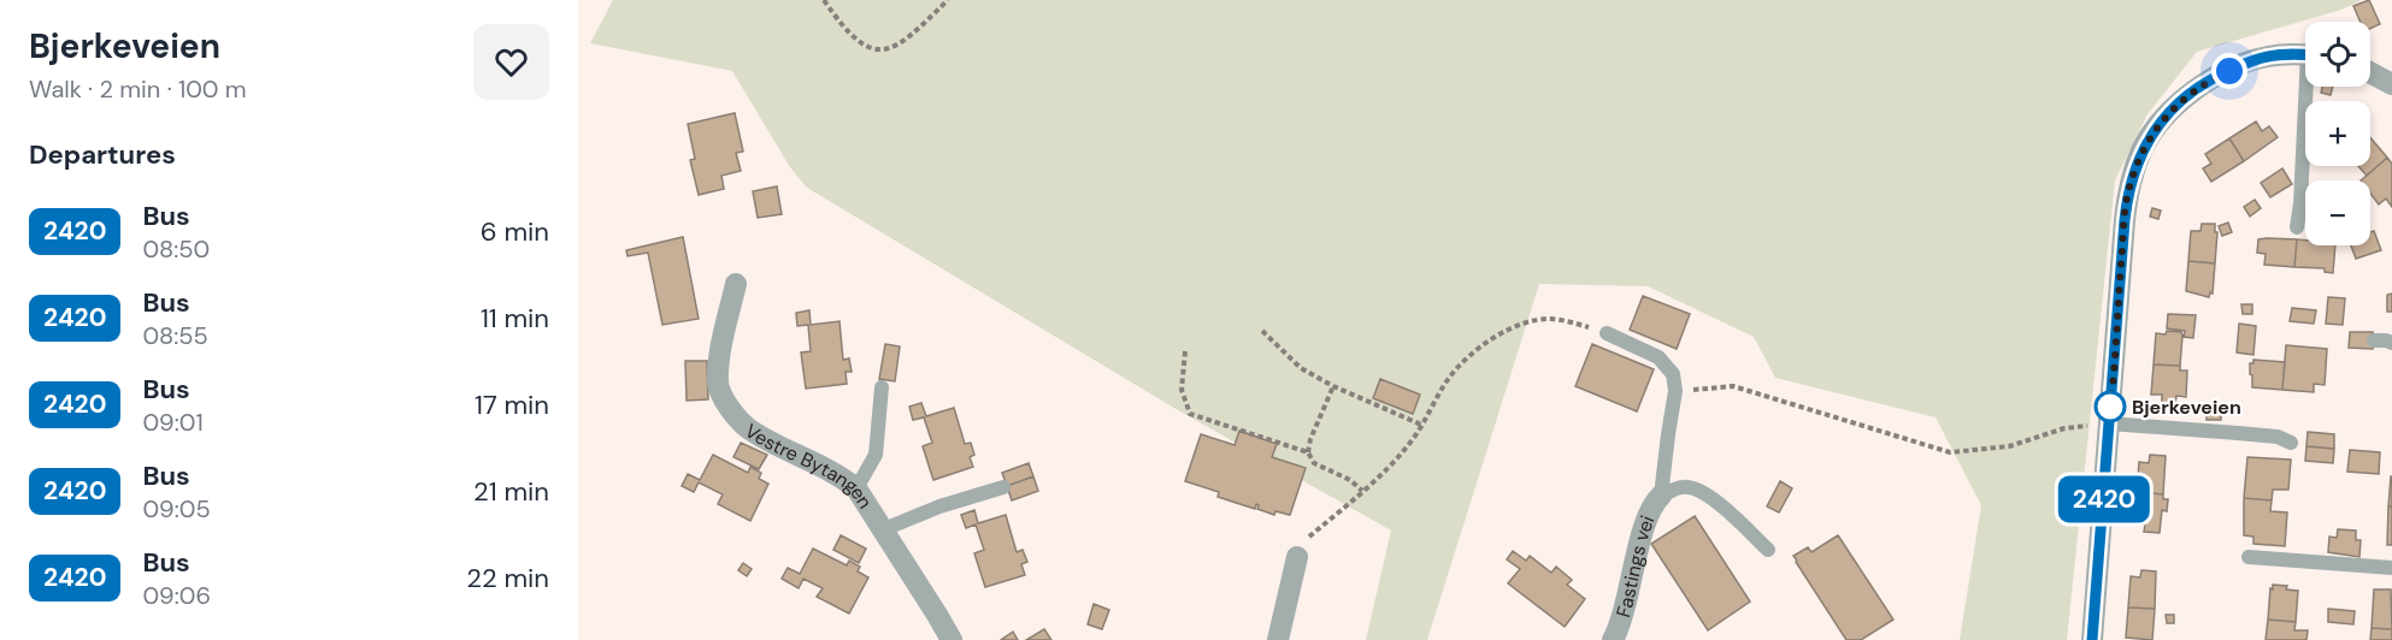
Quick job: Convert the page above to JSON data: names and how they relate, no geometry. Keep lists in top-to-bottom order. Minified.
{"streets":{"street":["Vestre Bytangen","Fastings vei"]},"places":["Bjerkeveien"],"lines":["bus line 2420"],"page":{"heading":[["Bjerkeveien","Walk · 2 min · 100 m"],"Departures"],"on_map":"2420","map_buttons":["+","−"],"list":[{"mark":"2420","name":"Bus","note":"08:50","value":"6 min"},{"mark":"2420","name":"Bus","note":"08:55","value":"11 min"},{"mark":"2420","name":"Bus","note":"09:01","value":"17 min"},{"mark":"2420","name":"Bus","note":"09:05","value":"21 min"},{"mark":"2420","name":"Bus","note":"09:06","value":"22 min"}]}}
